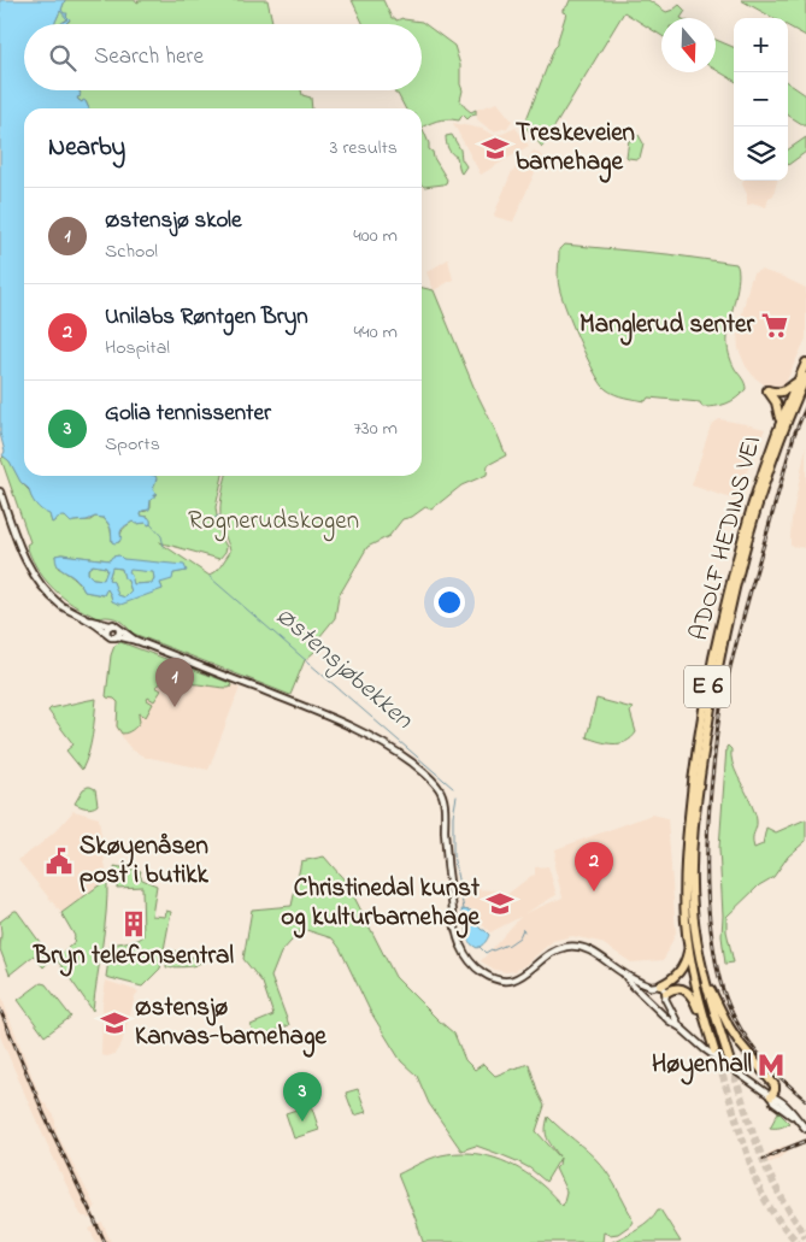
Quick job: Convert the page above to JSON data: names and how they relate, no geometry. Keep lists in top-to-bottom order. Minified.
{"streets":{"highway":["ADOLF HEDINS VEI","E 6"]},"crossings":[["ADOLF HEDINS VEI","E 6"]],"water":["Østensjøbekken"],"parks":["Rognerudskogen"],"places":{"school or university":["Treskeveien barnehage","Christinedal kunst og kulturbarnehage","Østensjø Kanvas-barnehage"],"supermarket":["Manglerud senter"],"public building":["Skøyenåsen post i butikk"],"building":["Bryn telefonsentral"],"metro station":["Høyenhall"]},"north":"bottom","page":{"map_buttons":["+","−"],"search":"Search here","heading":["Nearby","3 results"],"list":[{"mark":"1","name":"Østensjø skole","note":"School","value":"400 m"},{"mark":"2","name":"Unilabs Røntgen Bryn","note":"Hospital","value":"440 m"},{"mark":"3","name":"Golia tennissenter","note":"Sports","value":"730 m"}],"pins":["1","2","3"]}}
